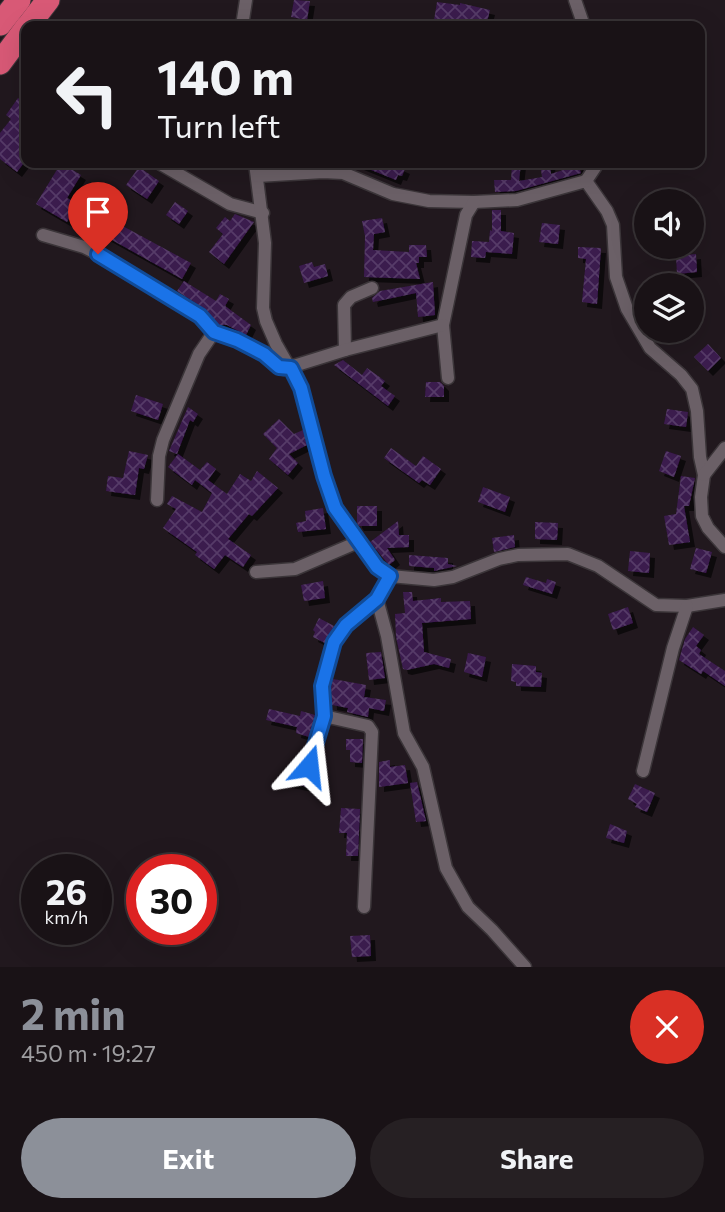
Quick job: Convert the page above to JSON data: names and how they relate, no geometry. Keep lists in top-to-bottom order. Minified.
{"page":{"turn":["140 m","Turn left"],"speed":"26 km/h","limit":"30","heading":["2 min","450 m · 19:27"],"buttons":["Exit","Share"]}}
